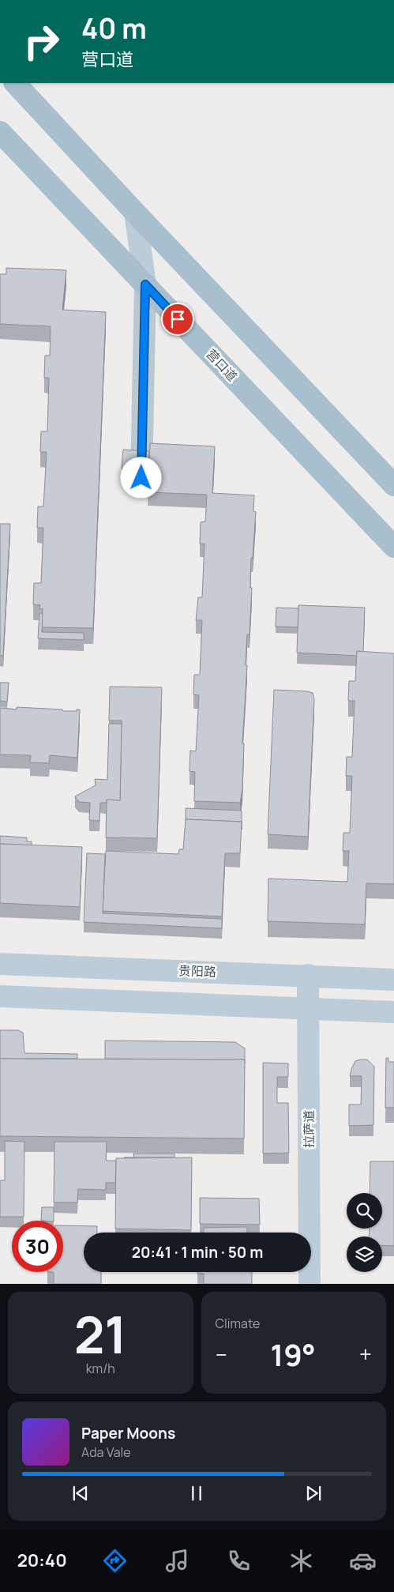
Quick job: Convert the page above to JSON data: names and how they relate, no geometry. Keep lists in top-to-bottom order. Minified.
{"streets":{"main road":["营口道"],"street":["贵阳路","拉萨道"]},"crossings":[["贵阳路","拉萨道"]],"page":{"turn":["40 m","营口道"],"limit":"30","trip":"20:41 · 1 min · 50 m","tile":[["21","km/h"],"Climate"],"heat":["−","19°","+"],"song":["Paper Moons","Ada Vale"],"tabs":"20:40"}}
